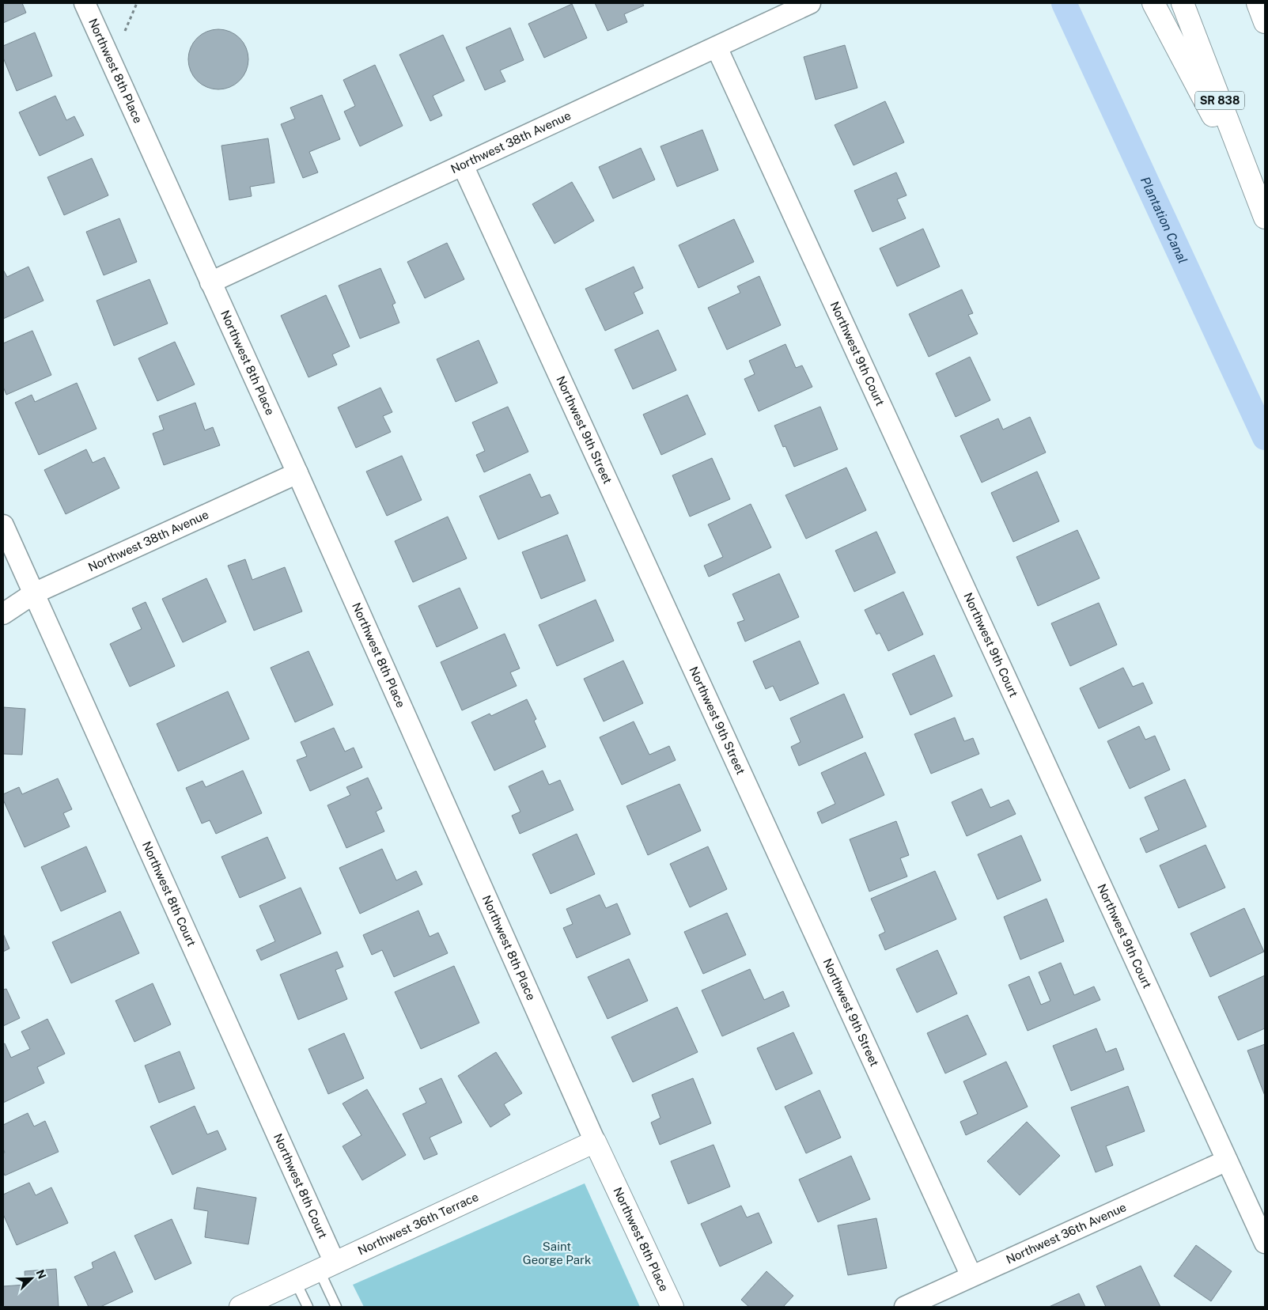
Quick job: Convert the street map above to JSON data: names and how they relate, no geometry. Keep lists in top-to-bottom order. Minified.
{"streets":{"street":["Northwest 8th Place","SR 838","Northwest 38th Avenue","Northwest 9th Court","Northwest 9th Street","Northwest 8th Court","Northwest 36th Terrace","Northwest 36th Avenue"]},"crossings":[["Northwest 8th Place","Northwest 38th Avenue"],["Northwest 8th Place","Northwest 36th Terrace"],["Northwest 38th Avenue","Northwest 9th Court"],["Northwest 38th Avenue","Northwest 9th Street"],["Northwest 38th Avenue","Northwest 8th Court"],["Northwest 9th Court","Northwest 36th Avenue"],["Northwest 9th Street","Northwest 36th Avenue"],["Northwest 8th Court","Northwest 36th Terrace"]],"water":["Plantation Canal"],"parks":["Saint George Park"],"north":"top right"}
